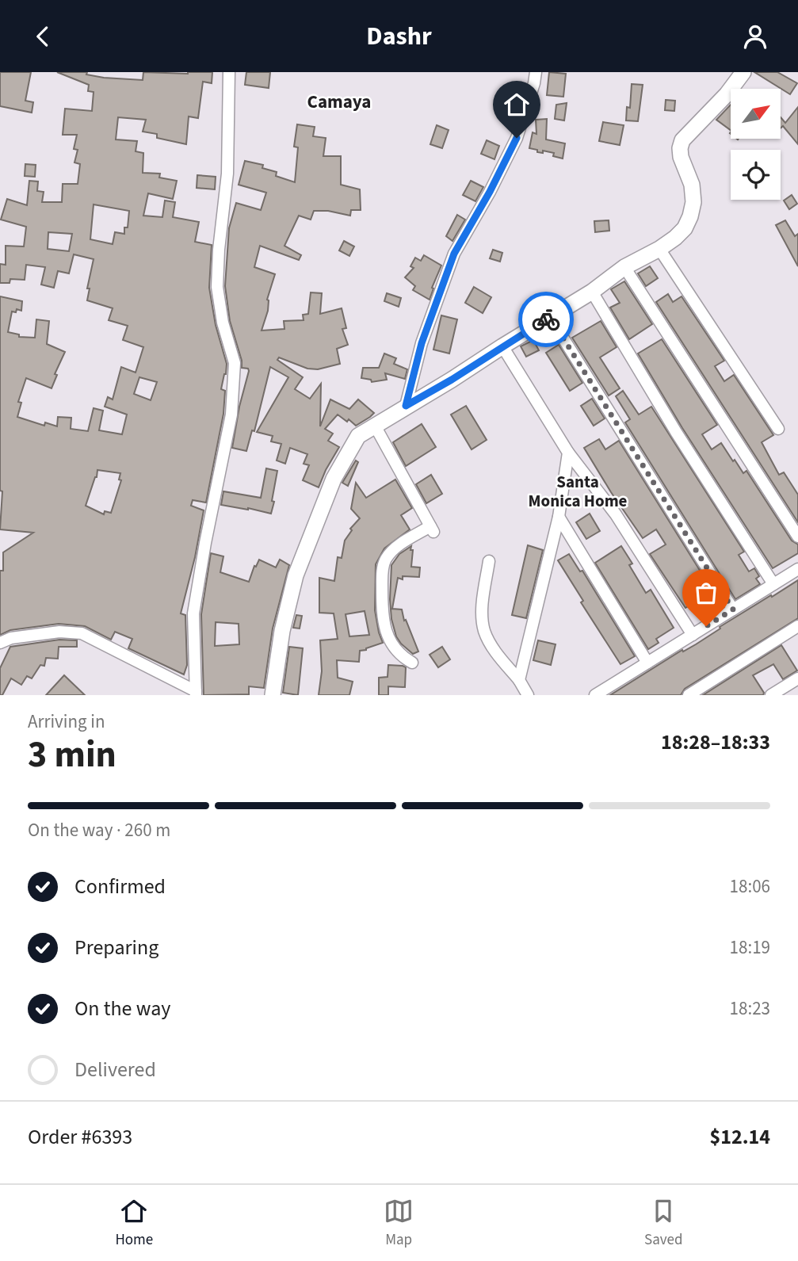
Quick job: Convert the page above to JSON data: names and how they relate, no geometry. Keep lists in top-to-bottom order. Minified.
{"districts":["Camaya","Santa Monica Home"],"north":"top right","page":{"header":"Dashr","heading":["3 min","Arriving in","18:28–18:33"],"panel":["Order #6393","$12.14"],"bar":"On the way · 260 m","list":[["Confirmed","18:06"],["Preparing","18:19"],["On the way","18:23"],"Delivered"],"tabs":["Home","Map","Saved"]}}
